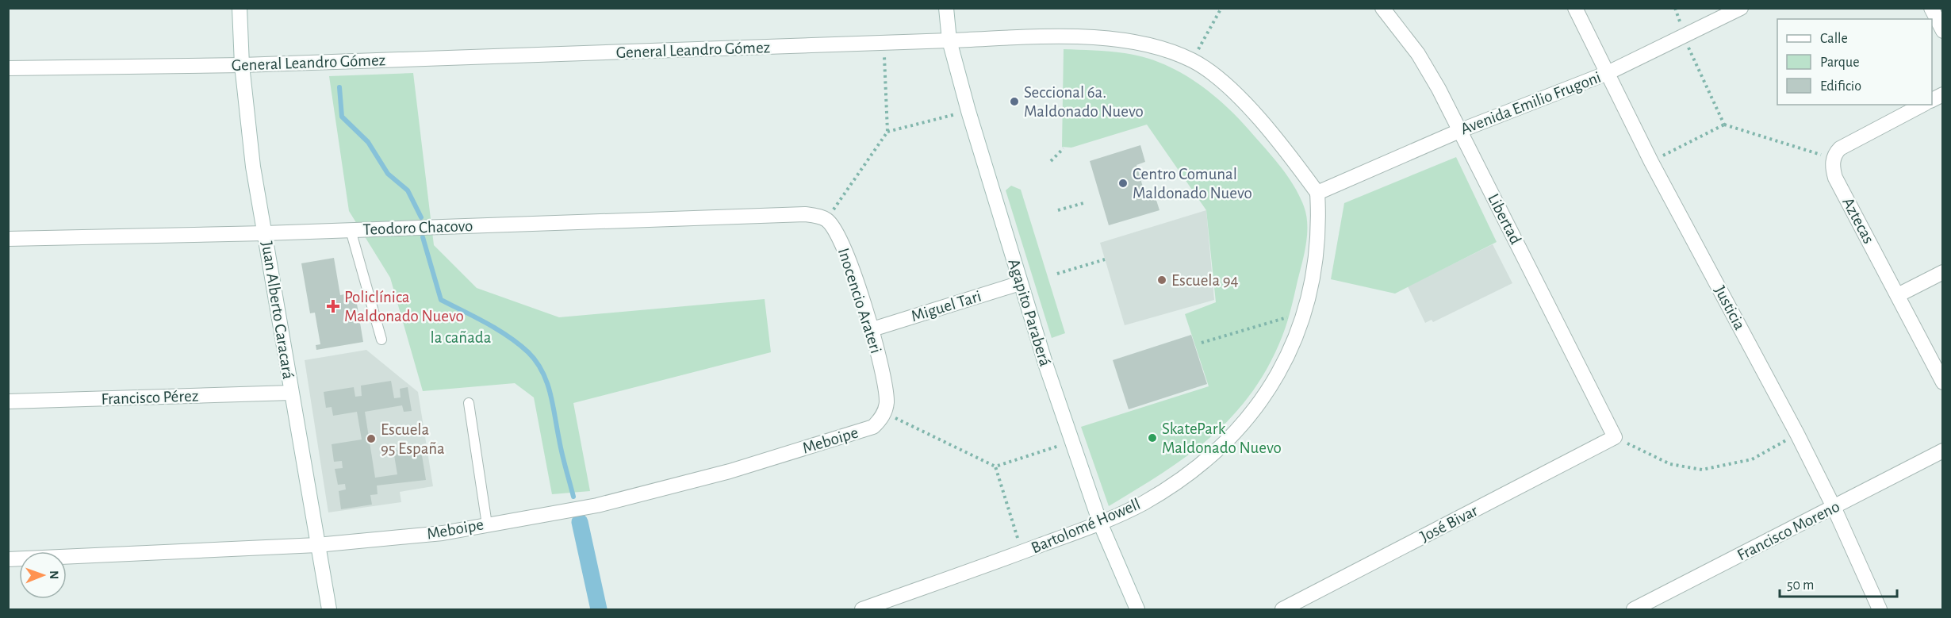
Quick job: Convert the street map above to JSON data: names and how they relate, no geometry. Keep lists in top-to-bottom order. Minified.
{"streets":{"street":["General Leandro Gómez","Avenida Emilio Frugoni","Libertad","Aztecas","Teodoro Chacovo","Inocencio Arateri","Miguel Tari","Justicia","Juan Alberto Caracará","Agapito Paraberá","Francisco Pérez","Meboipe","José Bivar","Bartolomé Howell","Francisco Moreno"]},"crossings":[["General Leandro Gómez","Avenida Emilio Frugoni"],["General Leandro Gómez","Juan Alberto Caracará"],["General Leandro Gómez","Agapito Paraberá"],["General Leandro Gómez","Bartolomé Howell"],["Avenida Emilio Frugoni","Libertad"],["Avenida Emilio Frugoni","Justicia"],["Avenida Emilio Frugoni","Bartolomé Howell"],["Libertad","José Bivar"],["Teodoro Chacovo","Inocencio Arateri"],["Teodoro Chacovo","Juan Alberto Caracará"],["Inocencio Arateri","Miguel Tari"],["Inocencio Arateri","Meboipe"],["Miguel Tari","Agapito Paraberá"],["Justicia","Francisco Moreno"],["Juan Alberto Caracará","Francisco Pérez"],["Juan Alberto Caracará","Meboipe"],["Agapito Paraberá","Bartolomé Howell"]],"parks":["la cañada"],"places":{"other":["Seccional 6a. Maldonado Nuevo","Centro Comunal Maldonado Nuevo","Escuela 94","SkatePark Maldonado Nuevo","Escuela 95 España"],"health":["Policlínica Maldonado Nuevo"]},"legend":["Calle","Parque","Edificio"],"scale_bar":"50 m","north":"right"}
